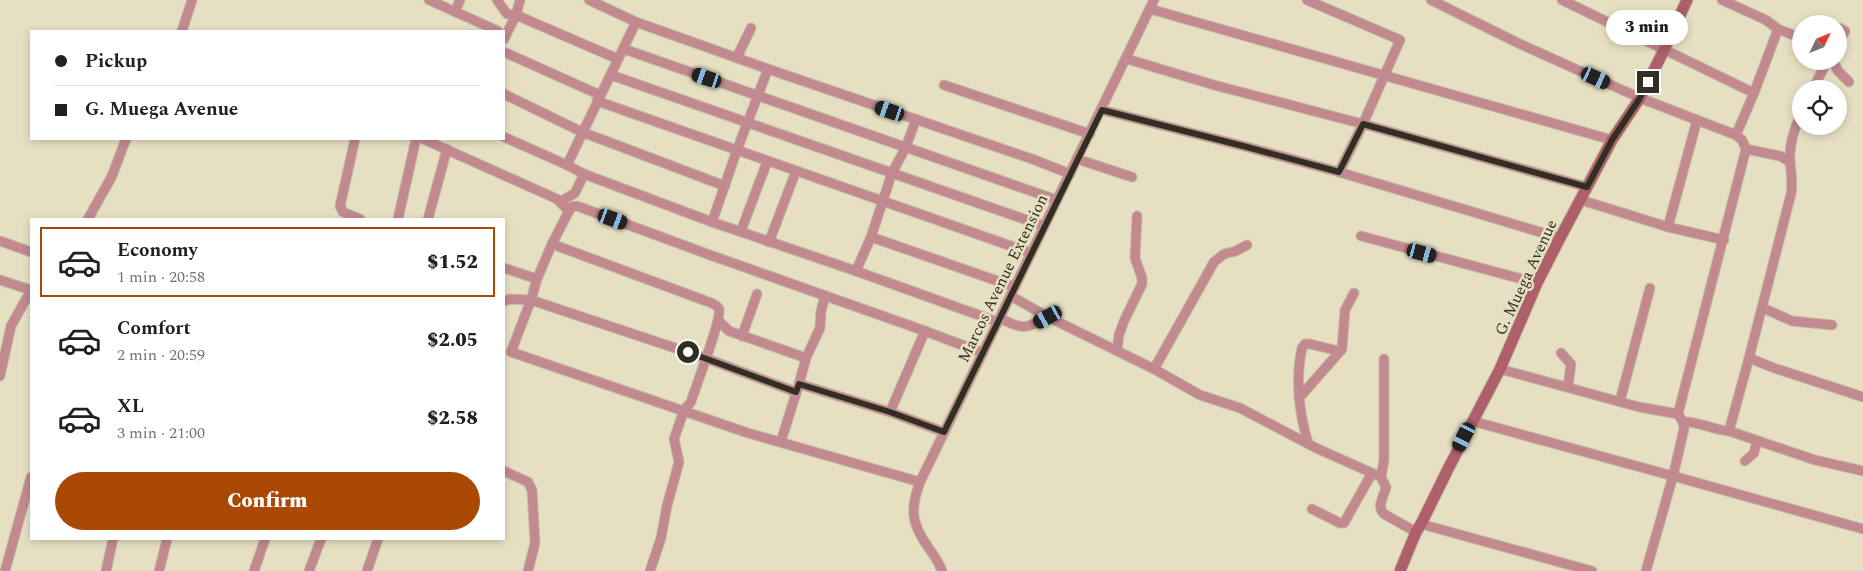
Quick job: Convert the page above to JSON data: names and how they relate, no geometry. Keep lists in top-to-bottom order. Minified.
{"streets":{"street":["G. Muega Avenue","Marcos Avenue Extension"]},"north":"top right","page":{"bubble":"3 min","banner":["Pickup","G. Muega Avenue"],"list":[{"name":"Economy","note":"1 min · 20:58","value":"$1.52"},{"name":"Comfort","note":"2 min · 20:59","value":"$2.05"},{"name":"XL","note":"3 min · 21:00","value":"$2.58"}],"buttons":"Confirm"}}
